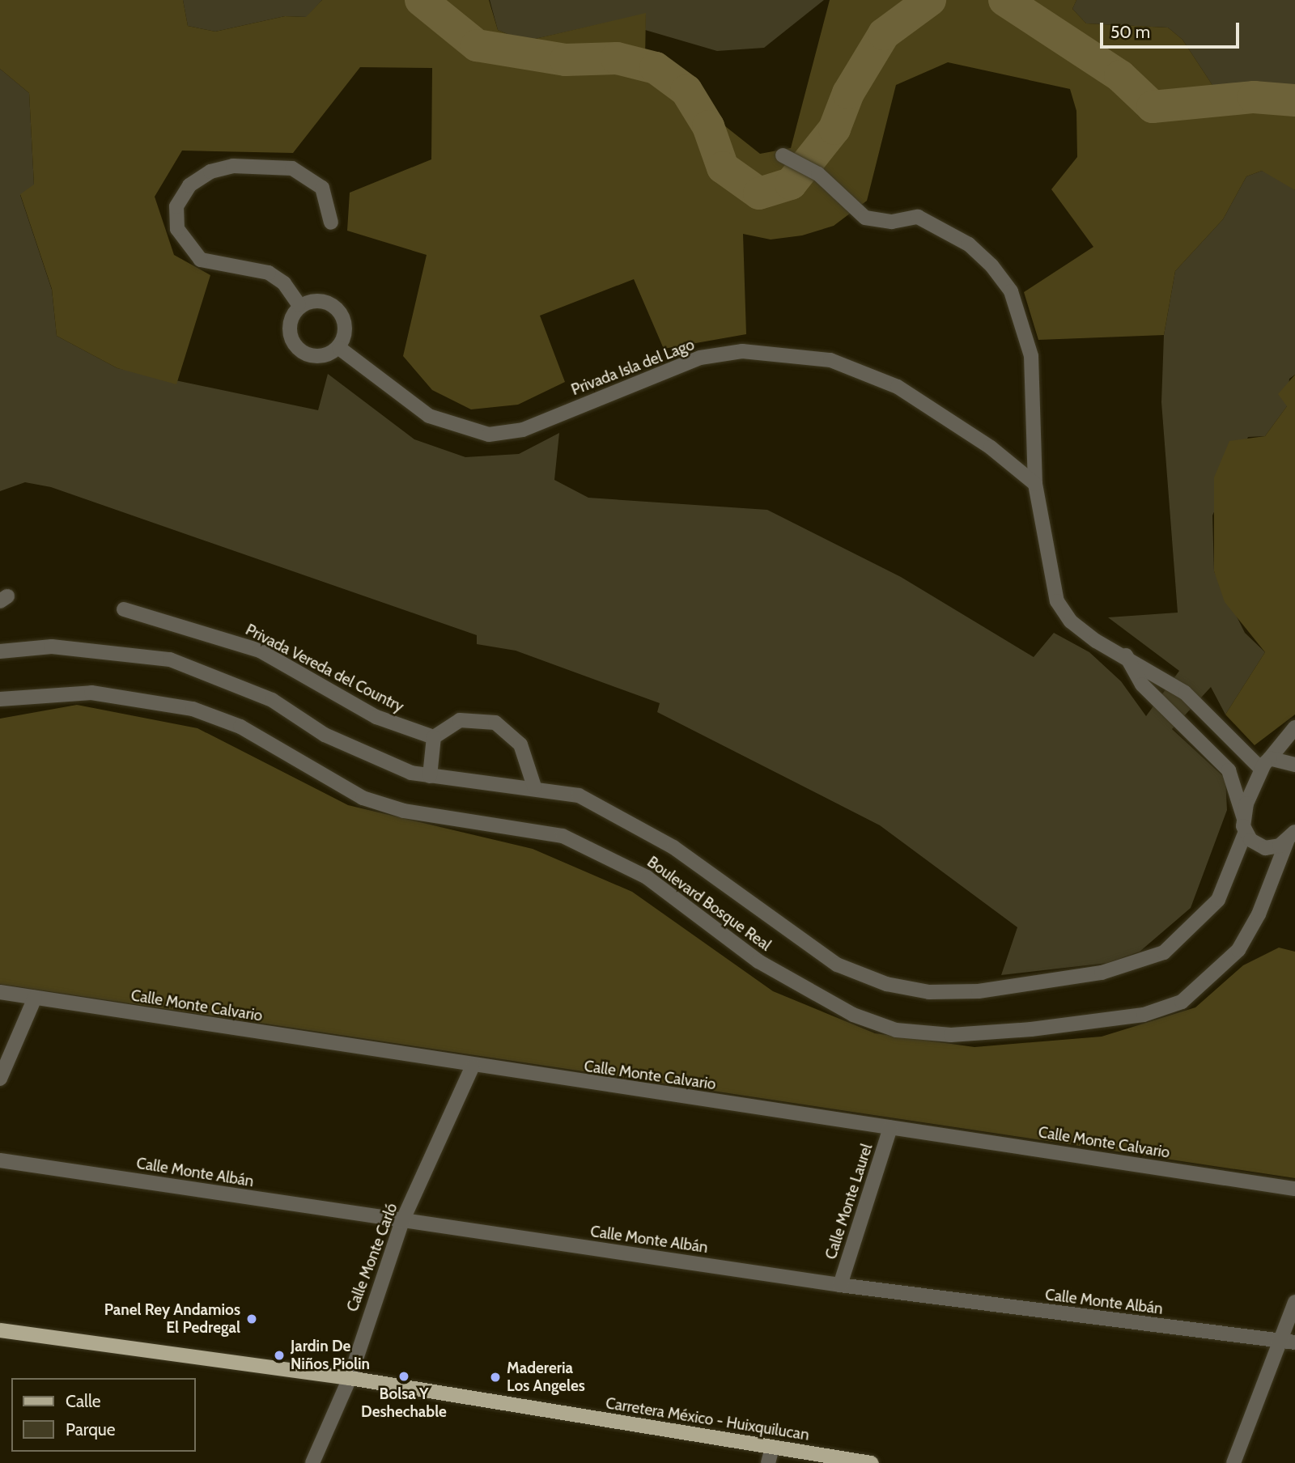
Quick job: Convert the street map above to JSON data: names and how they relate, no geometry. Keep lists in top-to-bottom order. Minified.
{"streets":{"main road":["Carretera México - Huixquilucan"],"street":["Privada Isla del Lago","Privada Vereda del Country","Boulevard Bosque Real","Calle Monte Calvario","Calle Monte Albán","Calle Monte Laurel","Calle Monte Carló"]},"crossings":[["Calle Monte Calvario","Calle Monte Laurel"],["Calle Monte Calvario","Calle Monte Carló"],["Calle Monte Albán","Calle Monte Laurel"],["Calle Monte Albán","Calle Monte Carló"],["Calle Monte Carló","Carretera México - Huixquilucan"]],"places":["Panel Rey Andamios El Pedregal","Jardin De Niños Piolin","Bolsa Y Deshechable","Madereria Los Angeles"],"legend":["Calle","Parque"],"scale_bar":"50 m"}
